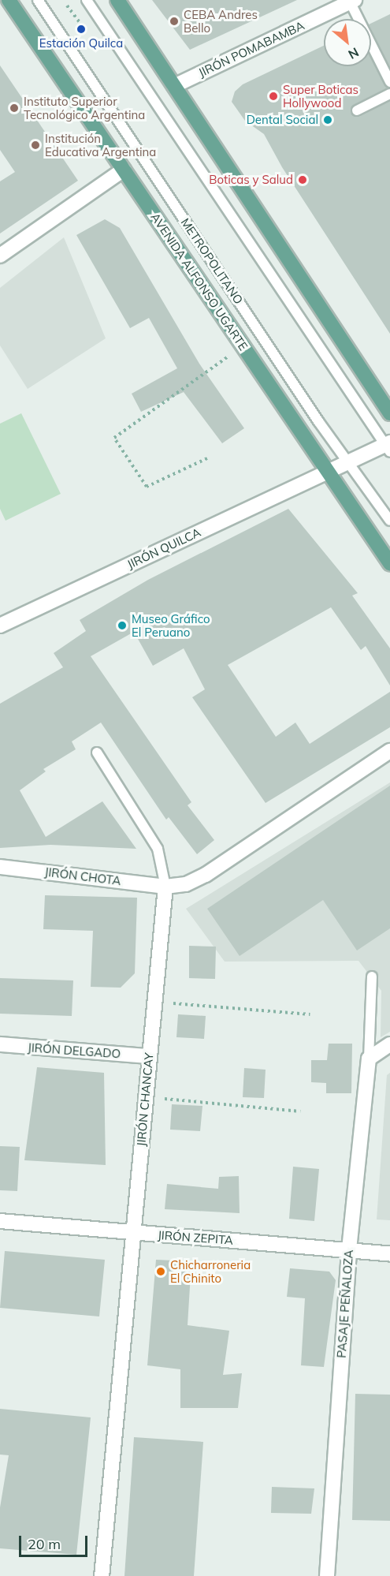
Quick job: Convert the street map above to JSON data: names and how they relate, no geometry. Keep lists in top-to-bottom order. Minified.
{"streets":{"main road":["AVENIDA ALFONSO UGARTE"],"street":["JIRÓN POMABAMBA","JIRÓN QUILCA","JIRÓN CHOTA","JIRÓN DELGADO","JIRÓN CHANCAY","JIRÓN ZEPITA","PASAJE PEÑALOZA"],"lane":["METROPOLITANO"]},"crossings":[["METROPOLITANO","JIRÓN QUILCA"],["AVENIDA ALFONSO UGARTE","JIRÓN QUILCA"],["JIRÓN CHOTA","JIRÓN CHANCAY"],["JIRÓN DELGADO","JIRÓN CHANCAY"],["JIRÓN CHANCAY","JIRÓN ZEPITA"],["JIRÓN ZEPITA","PASAJE PEÑALOZA"]],"places":["CEBA Andres Bello","Estación Quilca","Super Boticas Hollywood","Instituto Superior Tecnológico Argentina","Dental Social","Institución Educativa Argentina","Boticas y Salud","Museo Gráfico El Peruano","Chicharroneria El Chinito"],"scale_bar":"20 m","north":"bottom right"}
